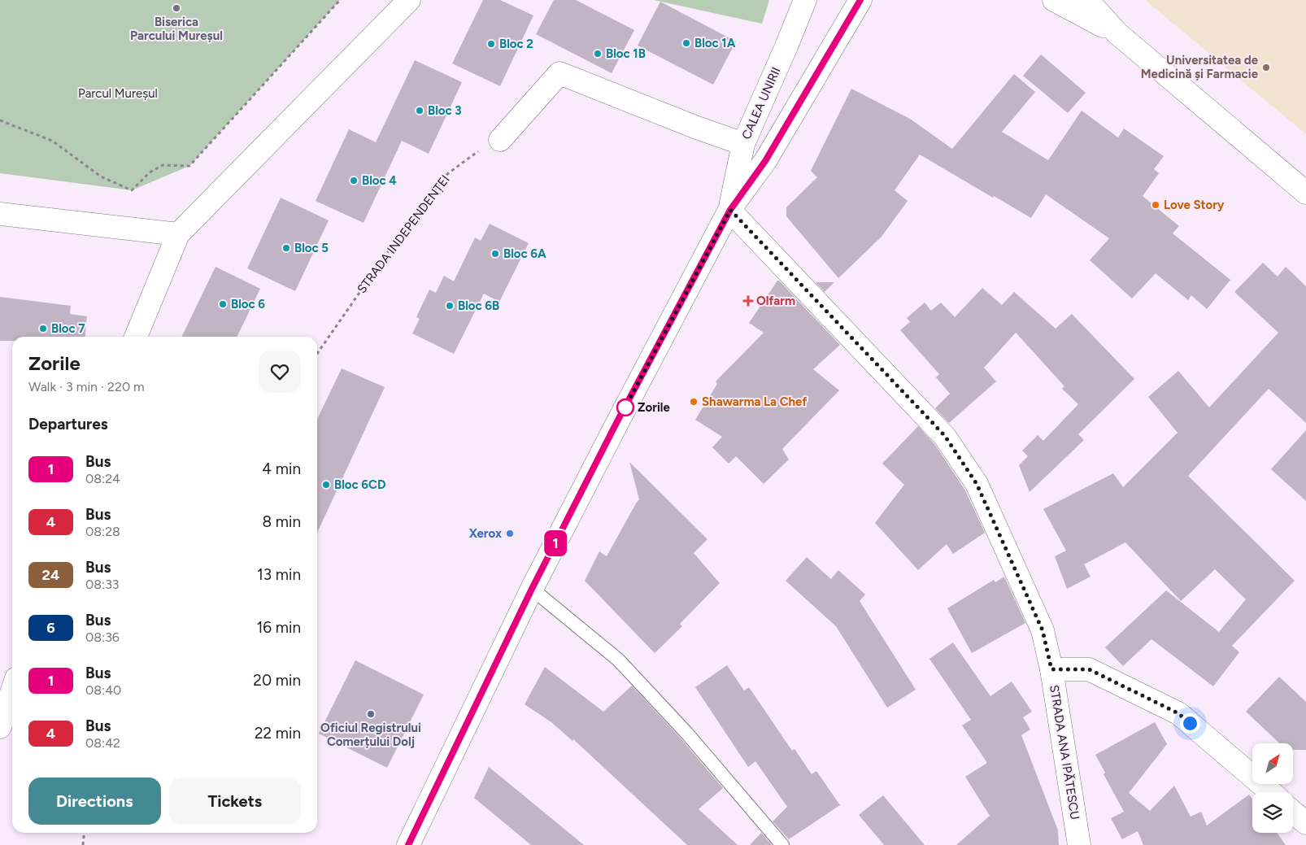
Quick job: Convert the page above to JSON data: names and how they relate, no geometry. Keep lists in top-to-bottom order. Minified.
{"streets":{"street":["CALEA UNIRII","STRADA ANA IPĂTESCU"],"path":["STRADA INDEPENDENȚEI"]},"crossings":[["CALEA UNIRII","STRADA ANA IPĂTESCU"]],"parks":["Parcul Mureșul"],"places":{"other":["Biserica Parcului Mureșul","Bloc 1A","Bloc 2","Bloc 1B","Universitatea de Medicină și Farmacie","Bloc 3","Bloc 4","Love Story","Bloc 5","Bloc 6A","Bloc 6","Bloc 6B","Bloc 7","Shawarma La Chef","Zorile","Bloc 6CD","Xerox","Oficiul Registrului Comerțului Dolj"],"health":["Olfarm"]},"lines":["bus line 1"],"north":"top right","page":{"on_map":"1","heading":[["Zorile","Walk · 3 min · 220 m"],"Departures"],"list":[{"mark":"1","name":"Bus","note":"08:24","value":"4 min"},{"mark":"4","name":"Bus","note":"08:28","value":"8 min"},{"mark":"24","name":"Bus","note":"08:33","value":"13 min"},{"mark":"6","name":"Bus","note":"08:36","value":"16 min"},{"mark":"1","name":"Bus","note":"08:40","value":"20 min"},{"mark":"4","name":"Bus","note":"08:42","value":"22 min"}],"buttons":["Directions","Tickets"]}}
